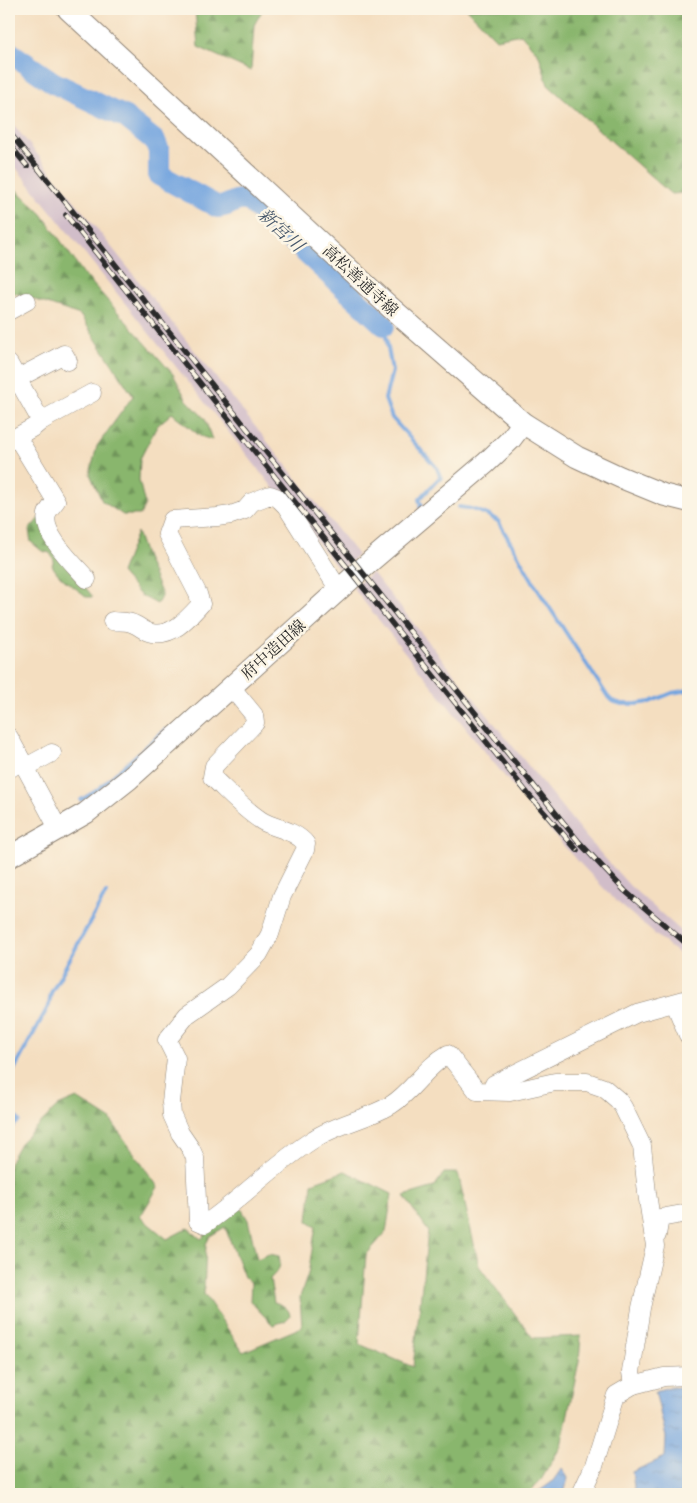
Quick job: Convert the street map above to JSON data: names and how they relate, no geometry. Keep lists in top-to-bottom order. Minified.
{"streets":{"main road":["高松善通寺線","府中造田線"]},"crossings":[["高松善通寺線","府中造田線"]],"water":["新宮川"]}
